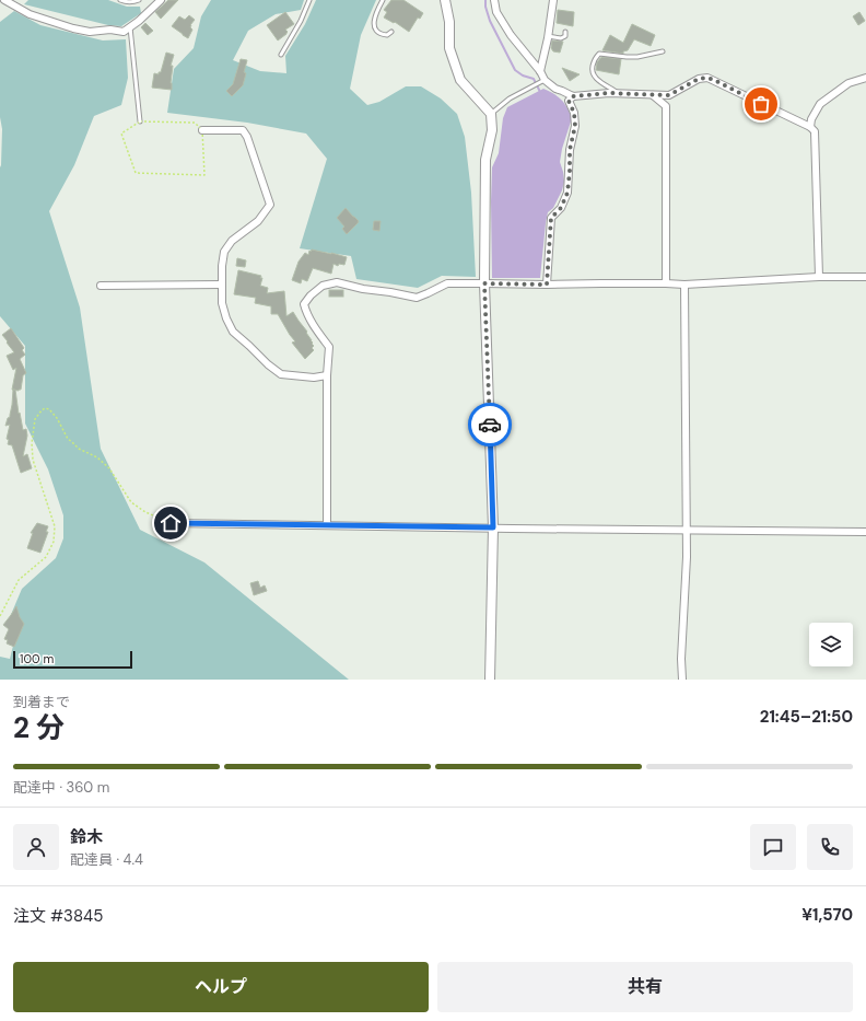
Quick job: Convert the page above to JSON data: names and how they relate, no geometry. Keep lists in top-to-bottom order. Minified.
{"scale_bar":"100 m","page":{"scale":"100 m","heading":["2 分","到着まで","21:45–21:50"],"panel":["鈴木","配達員 · 4.4","注文 #3845","¥1,570"],"bar":"配達中 · 360 m","buttons":["ヘルプ","共有"]}}
